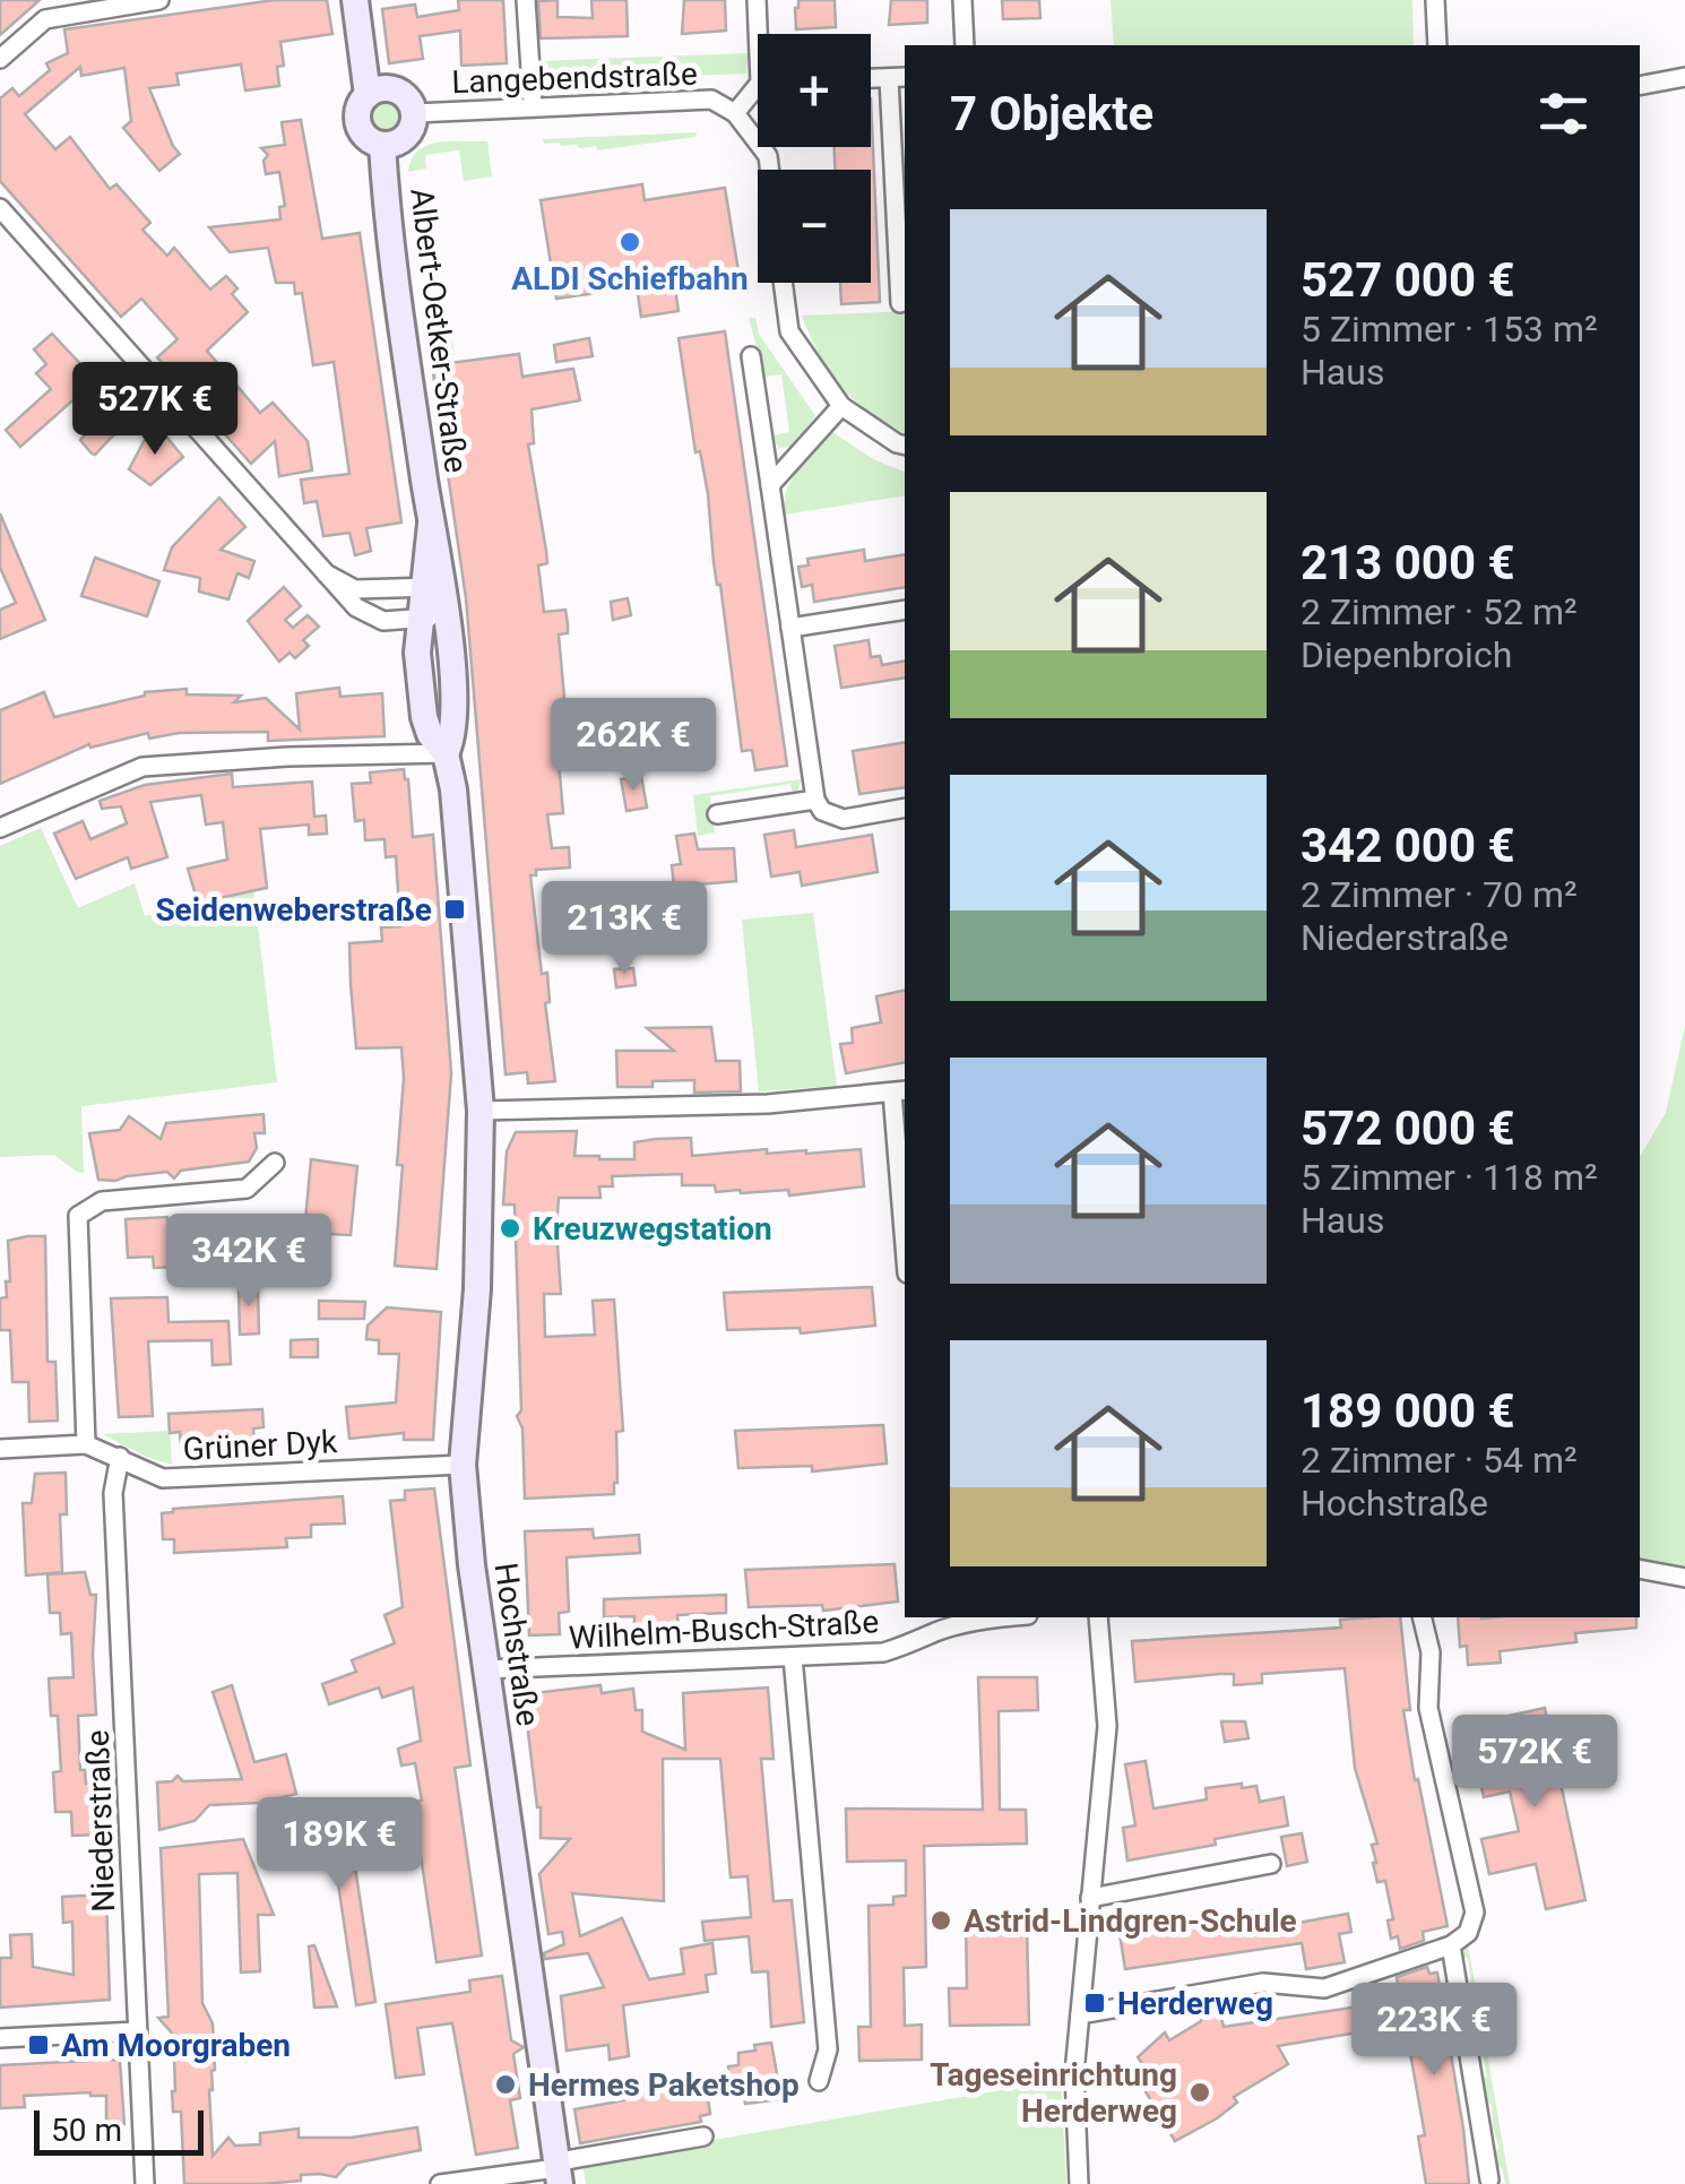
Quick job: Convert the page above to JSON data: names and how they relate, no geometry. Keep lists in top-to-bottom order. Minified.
{"streets":{"street":["Langebendstraße","Albert-Oetker-Straße","Grüner Dyk","Wilhelm-Busch-Straße","Hochstraße","Niederstraße"]},"crossings":[["Langebendstraße","Albert-Oetker-Straße"],["Albert-Oetker-Straße","Hochstraße"],["Grüner Dyk","Hochstraße"],["Grüner Dyk","Niederstraße"],["Wilhelm-Busch-Straße","Hochstraße"]],"places":{"other":["ALDI Schiefbahn","Kreuzwegstation","Astrid-Lindgren-Schule","Hermes Paketshop","Tageseinrichtung Herderweg"],"transit":["Seidenweberstraße","Herderweg","Am Moorgraben"]},"scale_bar":"50 m","page":{"map_buttons":["+","−"],"heading":"7 Objekte","list":[{"name":"527 000 €","note":"5 Zimmer · 153 m² · Haus"},{"name":"213 000 €","note":"2 Zimmer · 52 m² · Diepenbroich"},{"name":"342 000 €","note":"2 Zimmer · 70 m² · Niederstraße"},{"name":"572 000 €","note":"5 Zimmer · 118 m² · Haus"},{"name":"189 000 €","note":"2 Zimmer · 54 m² · Hochstraße"}],"price":["527K €","262K €","213K €","342K €","572K €","189K €","223K €"],"scale":"50 m"}}
